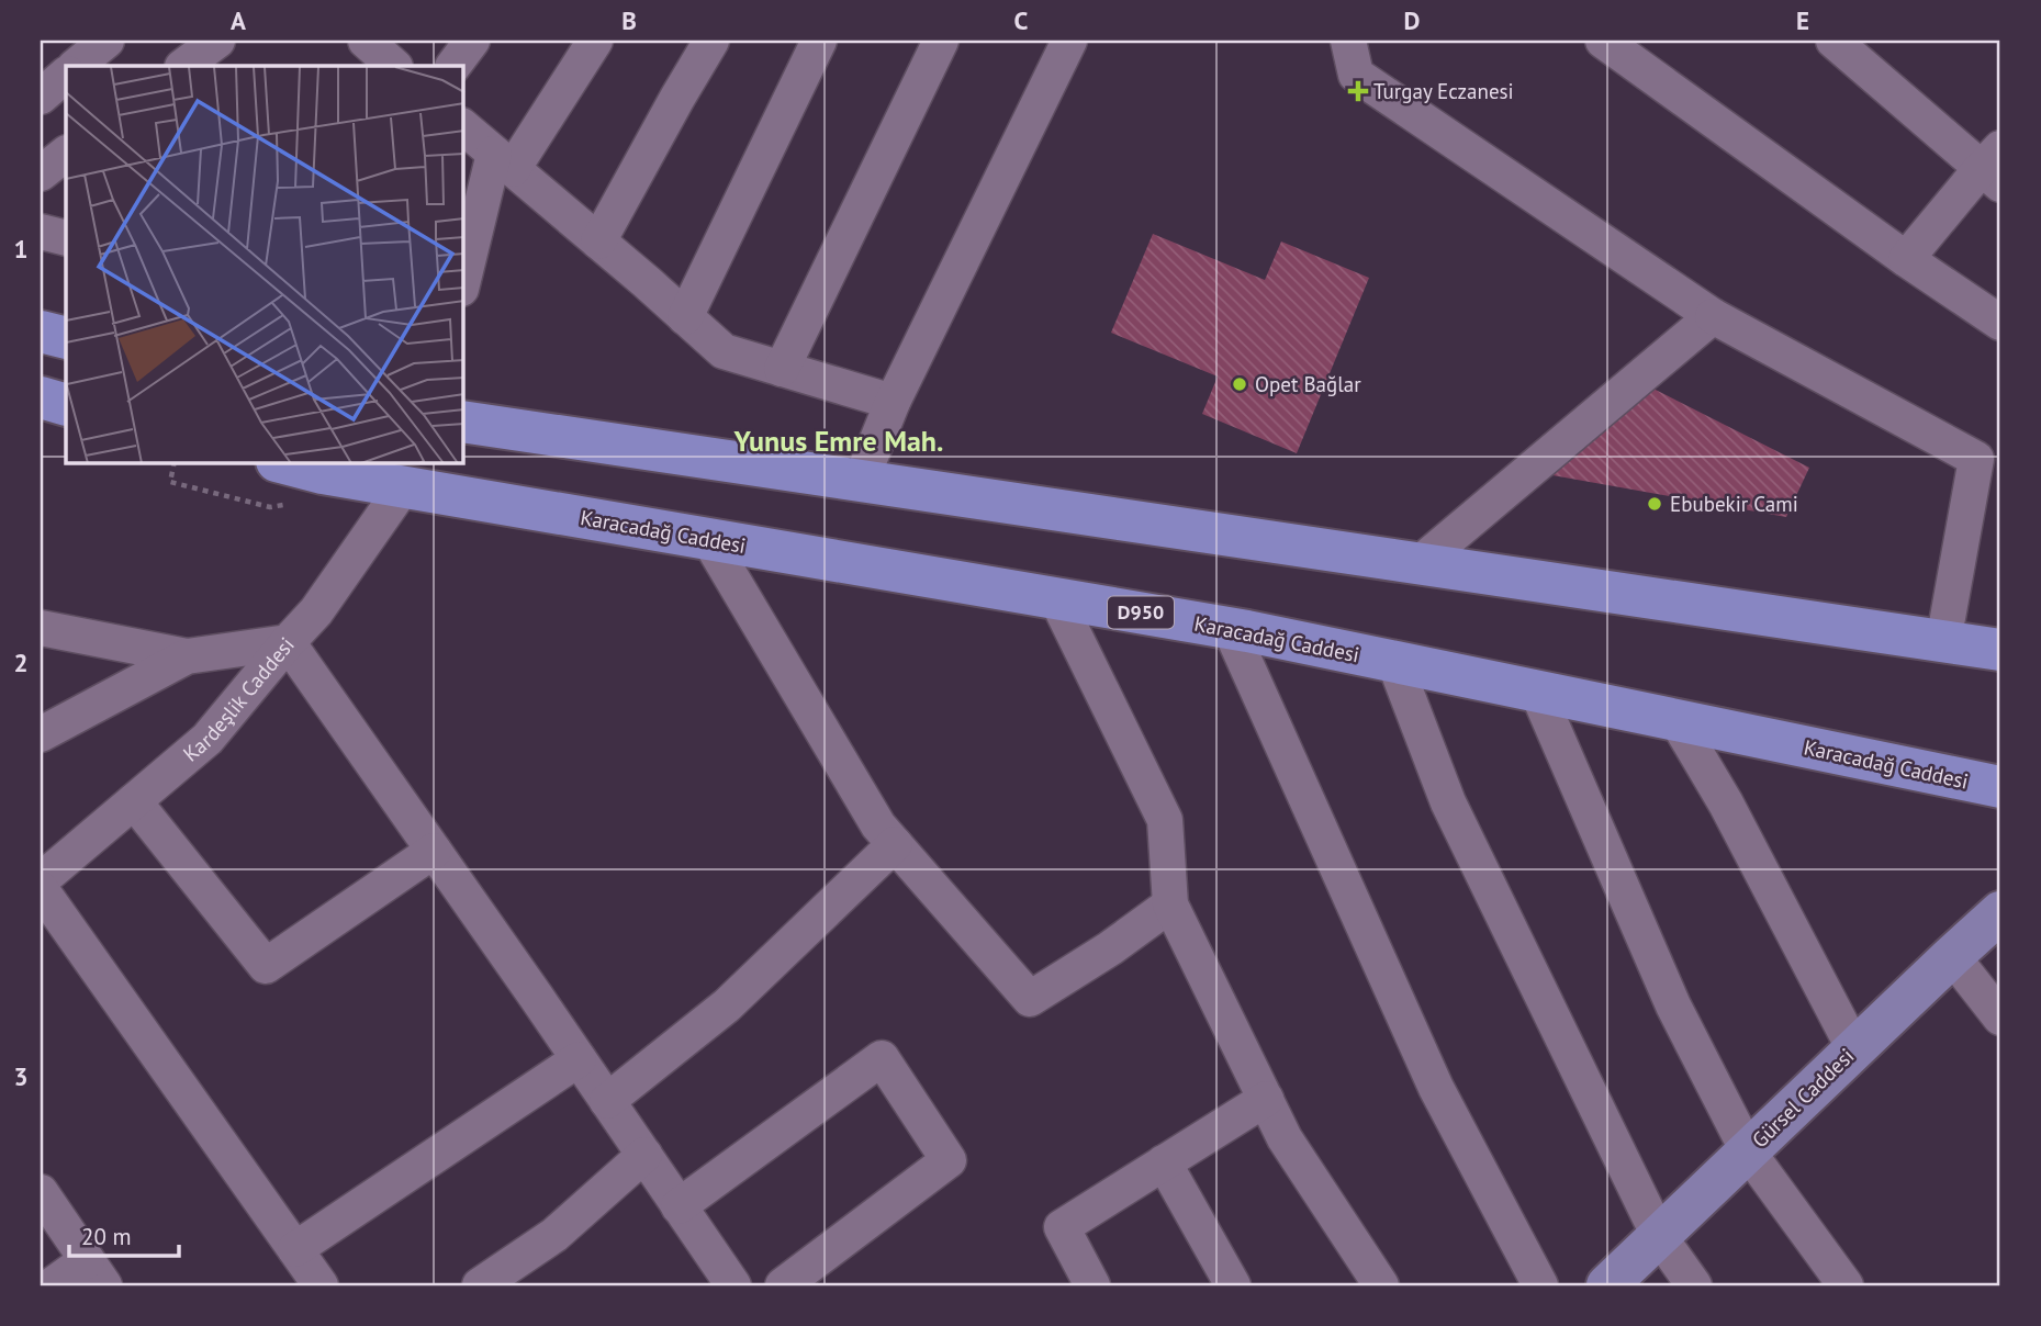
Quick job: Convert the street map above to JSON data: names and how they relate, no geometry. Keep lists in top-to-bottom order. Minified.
{"streets":{"highway":["Karacadağ Caddesi","D950"],"main road":["Gürsel Caddesi"],"street":["Kardeşlik Caddesi"]},"crossings":[["Karacadağ Caddesi","Kardeşlik Caddesi"]],"districts":["Yunus Emre Mah."],"places":{"health":["Turgay Eczanesi"],"other":["Opet Bağlar","Ebubekir Cami"]},"scale_bar":"20 m","grid":{"columns":["A","B","C","D","E"],"rows":["1","2","3"]}}
